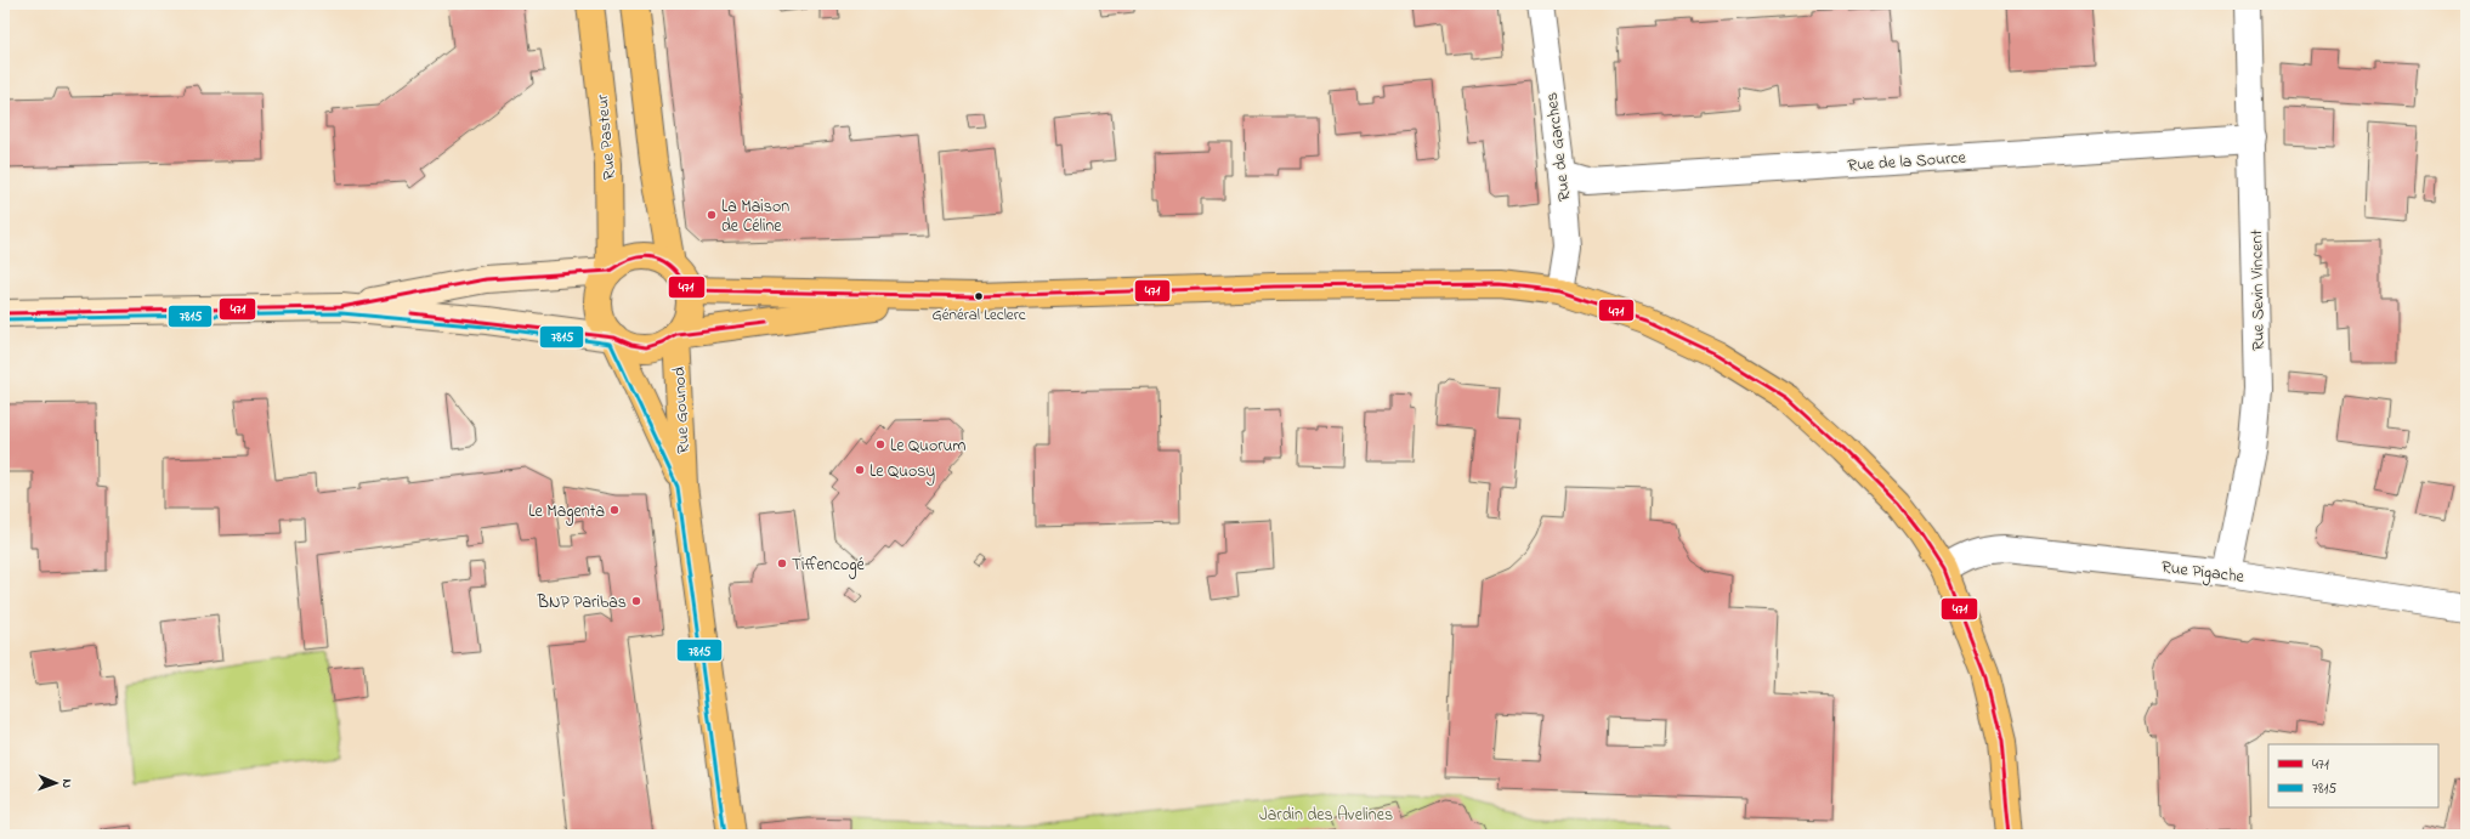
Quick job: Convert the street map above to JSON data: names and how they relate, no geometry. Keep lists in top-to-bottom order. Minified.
{"streets":{"main road":["Rue Pasteur","Rue Gounod"],"street":["Rue de Garches","Rue de la Source","Rue Sevin Vincent","Rue Pigache"]},"crossings":[["Rue Pasteur","Rue Gounod"],["Rue de Garches","Rue de la Source"],["Rue de la Source","Rue Sevin Vincent"],["Rue Sevin Vincent","Rue Pigache"]],"parks":["Jardin des Avelines"],"places":["La Maison de Céline","Général Leclerc","Le Quorum","Le Quosy","Le Magenta","Tiffencogé","BNP Paribas"],"lines":["transit line 471","transit line 7815"],"legend":["471","7815"],"north":"right"}
